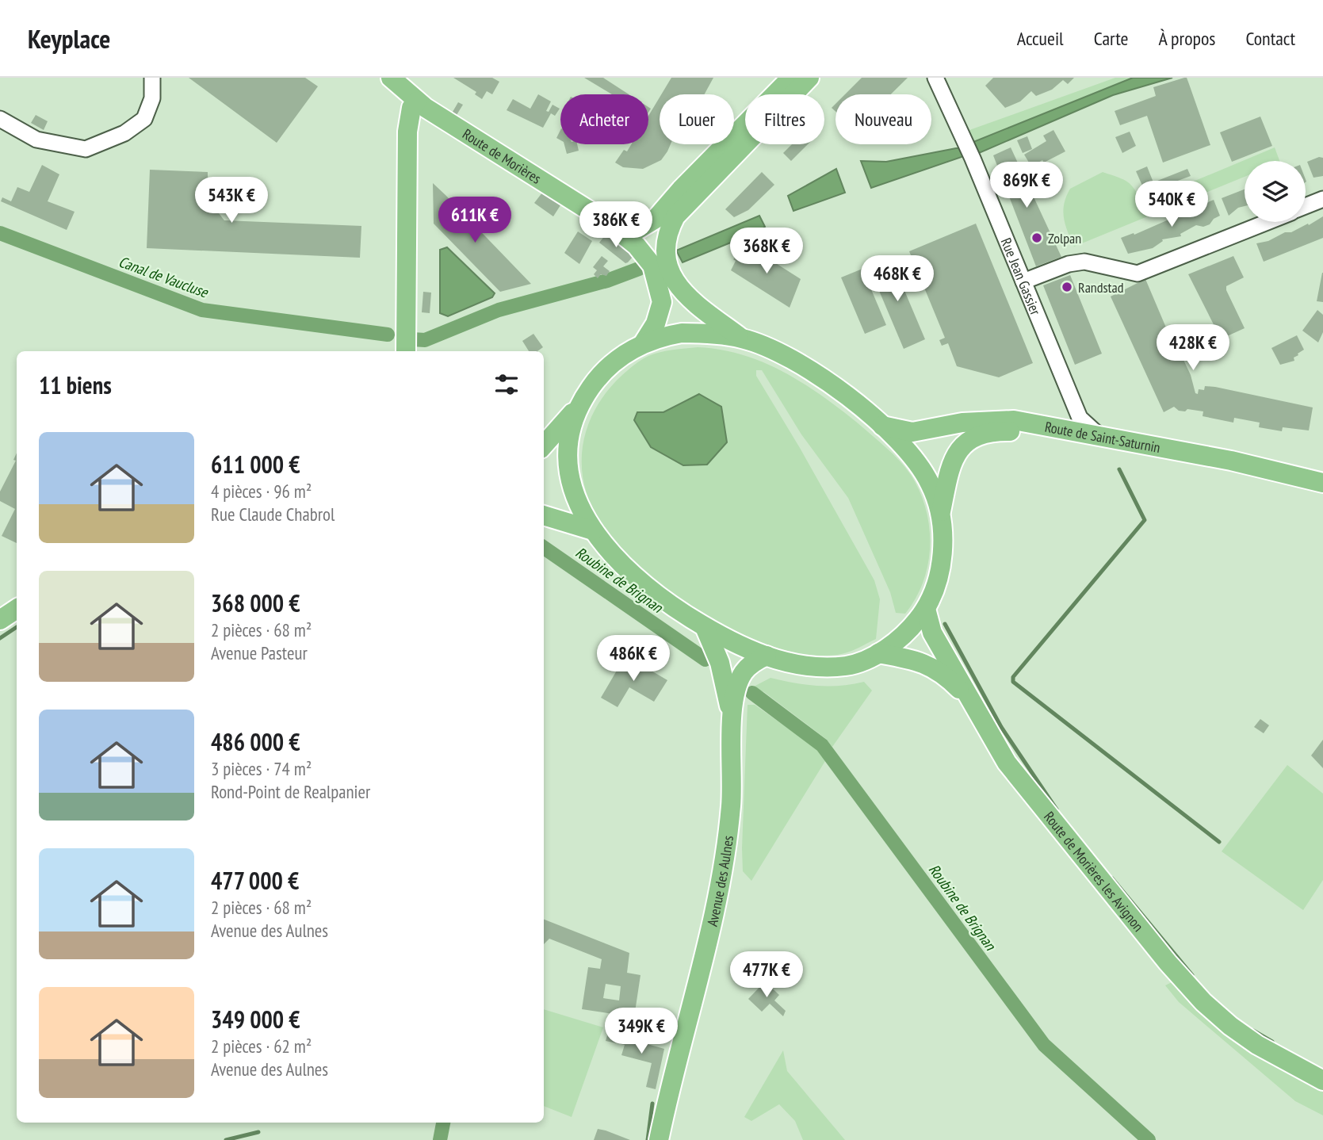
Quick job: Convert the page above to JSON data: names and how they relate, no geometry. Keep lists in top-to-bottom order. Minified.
{"streets":{"main road":["Route de Morières","Route de Saint-Saturnin","Route de Morières les Avignon","Avenue des Aulnes"],"street":["Rue Jean Gassier"]},"crossings":[["Rue Jean Gassier","Route de Saint-Saturnin"]],"water":["Canal de Vaucluse","Roubine de Brignan"],"places":["Zolpan","Randstad"],"page":{"header":"Keyplace","nav":["Accueil","Carte","À propos","Contact"],"chip":["Acheter","Louer","Filtres","Nouveau"],"price":["869K €","543K €","540K €","611K €","386K €","368K €","468K €","428K €","486K €","477K €","349K €"],"heading":"11 biens","list":[{"name":"611 000 €","note":"4 pièces · 96 m² · Rue Claude Chabrol"},{"name":"368 000 €","note":"2 pièces · 68 m² · Avenue Pasteur"},{"name":"486 000 €","note":"3 pièces · 74 m² · Rond-Point de Realpanier"},{"name":"477 000 €","note":"2 pièces · 68 m² · Avenue des Aulnes"},{"name":"349 000 €","note":"2 pièces · 62 m² · Avenue des Aulnes"}]}}
